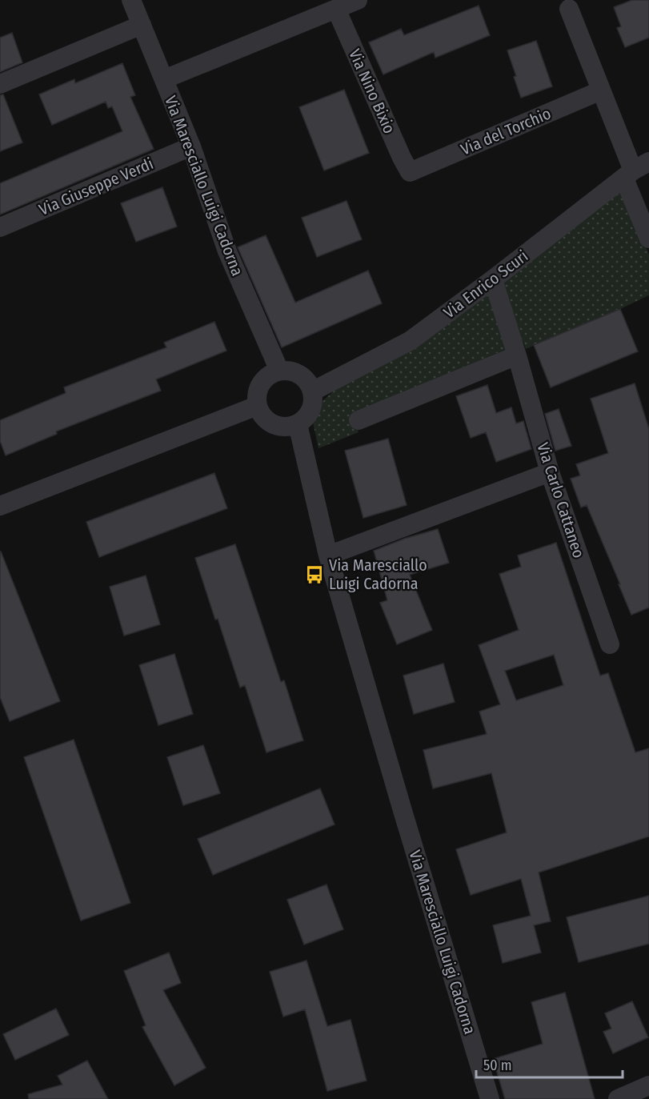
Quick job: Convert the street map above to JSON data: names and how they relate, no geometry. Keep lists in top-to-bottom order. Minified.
{"streets":{"street":["Via Nino Bixio","Via del Torchio","Via Maresciallo Luigi Cadorna","Via Giuseppe Verdi","Via Enrico Scuri","Via Carlo Cattaneo"]},"crossings":[["Via Nino Bixio","Via del Torchio"],["Via Maresciallo Luigi Cadorna","Via Giuseppe Verdi"],["Via Maresciallo Luigi Cadorna","Via Enrico Scuri"],["Via Enrico Scuri","Via Carlo Cattaneo"]],"places":{"bus stop":["Via Maresciallo Luigi Cadorna"]},"scale_bar":"50 m"}
